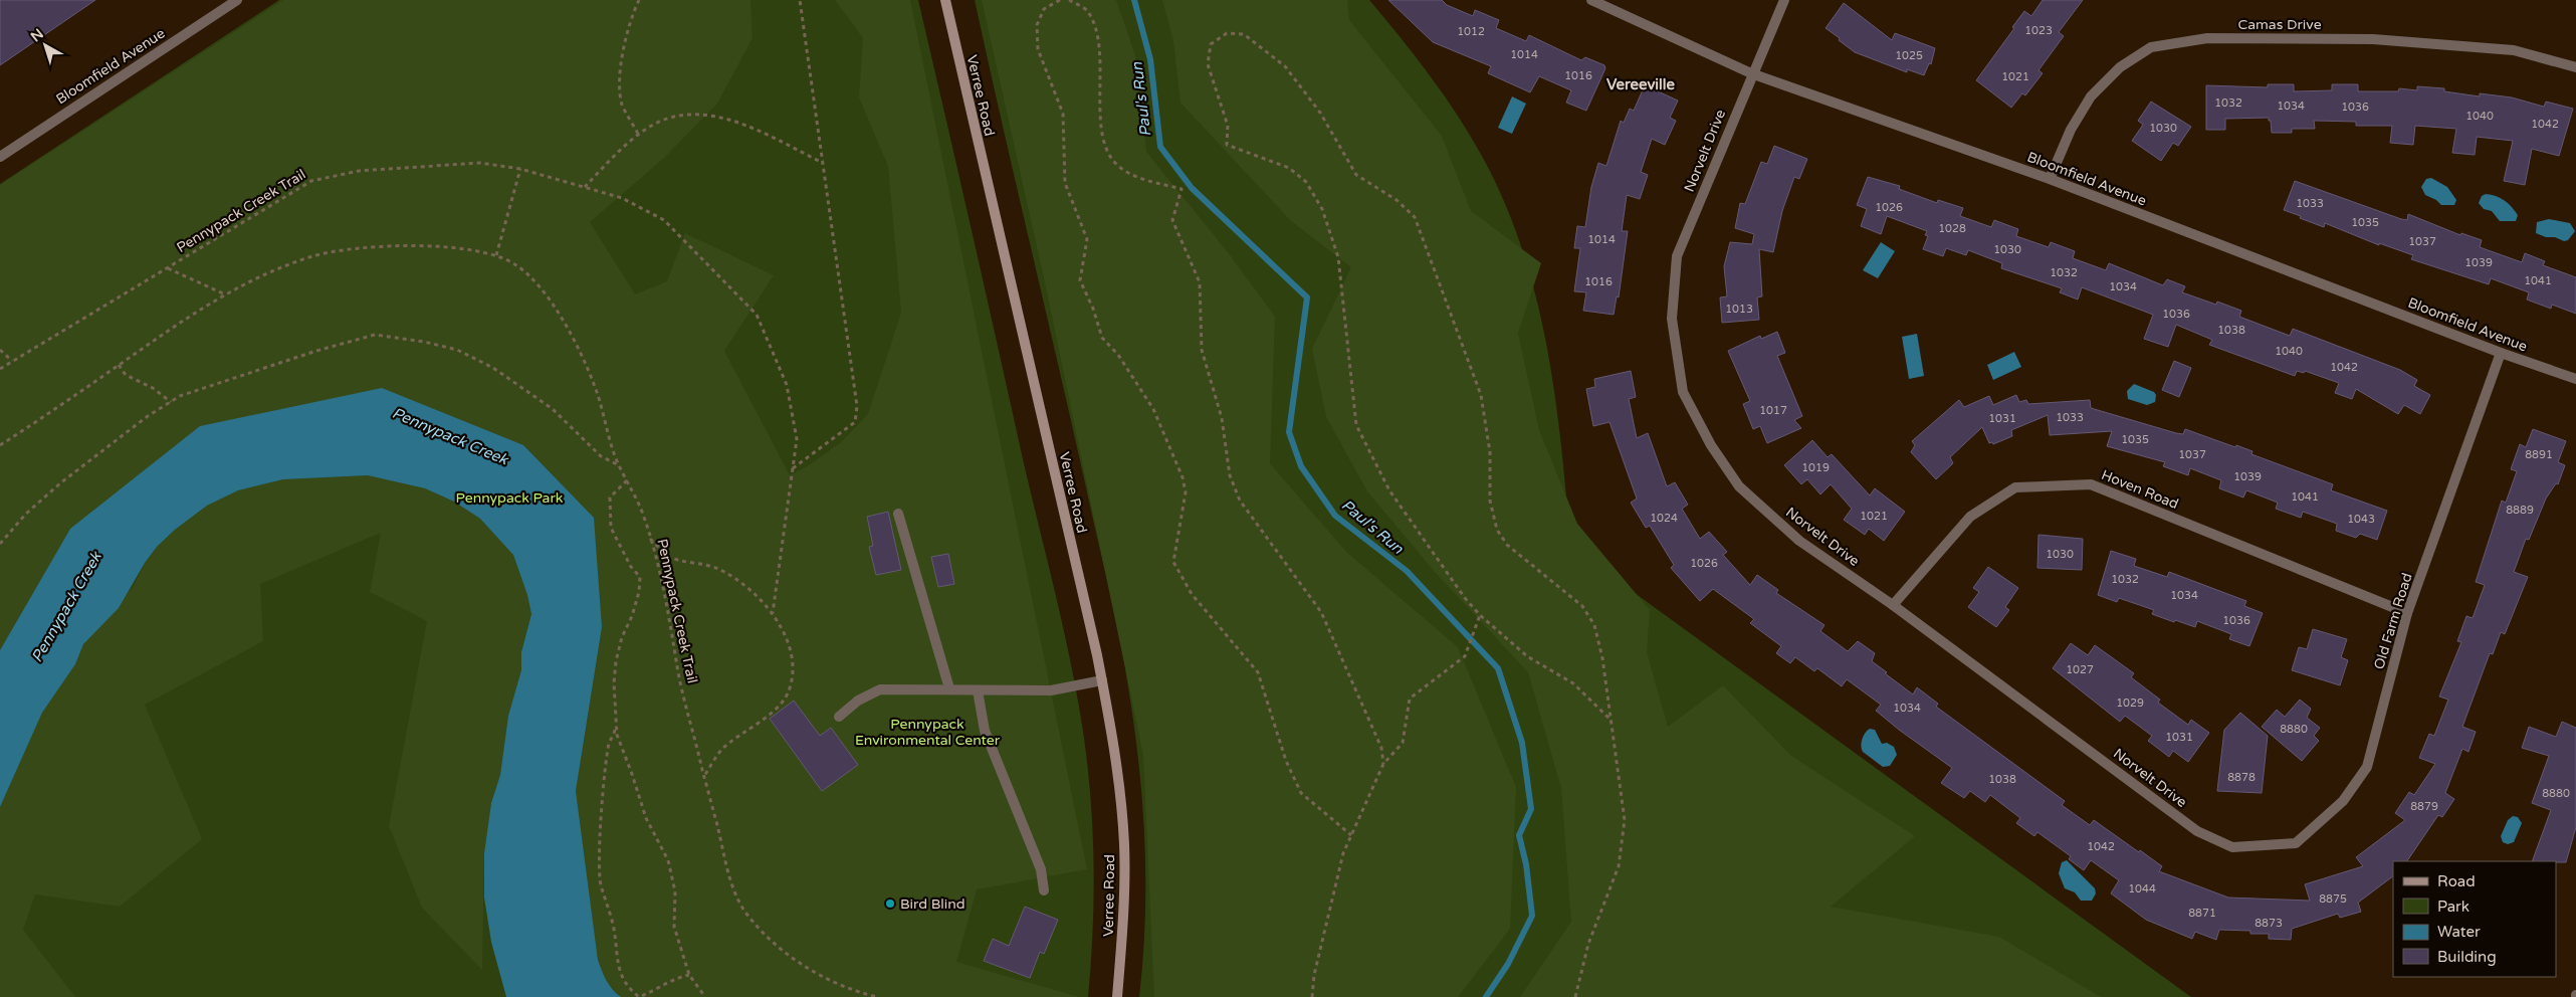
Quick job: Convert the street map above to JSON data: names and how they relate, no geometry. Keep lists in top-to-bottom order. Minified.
{"streets":{"main road":["Verree Road"],"street":["Camas Drive","Bloomfield Avenue","Norvelt Drive","Hoven Road","Old Farm Road"],"path":["Pennypack Creek Trail"]},"crossings":[["Camas Drive","Bloomfield Avenue"],["Bloomfield Avenue","Norvelt Drive"],["Bloomfield Avenue","Old Farm Road"],["Norvelt Drive","Hoven Road"],["Norvelt Drive","Old Farm Road"],["Hoven Road","Old Farm Road"]],"districts":["Vereeville"],"water":["Paul's Run","Pennypack Creek"],"parks":["Pennypack Park","Pennypack Environmental Center"],"places":["Bird Blind"],"house_numbers":["1023","1012","1014","1025","1016","1021","1032","1034","1036","1040","1042","1030","1033","1026","1035","1028","1014","1037","1030","1039","1032","1041","1016","1034","1013","1036","1038","1040","1042","1017","1033","1031","1035","1037","8891","1019","1039","1041","8889","1021","1024","1043","1030","1026","1032","1034","1036","1027","1029","1034","8880","1031","8878","1038","8880","8879","1042","1044","8875","8871","8873"],"legend":["Road","Park","Water","Building"],"north":"top left"}
